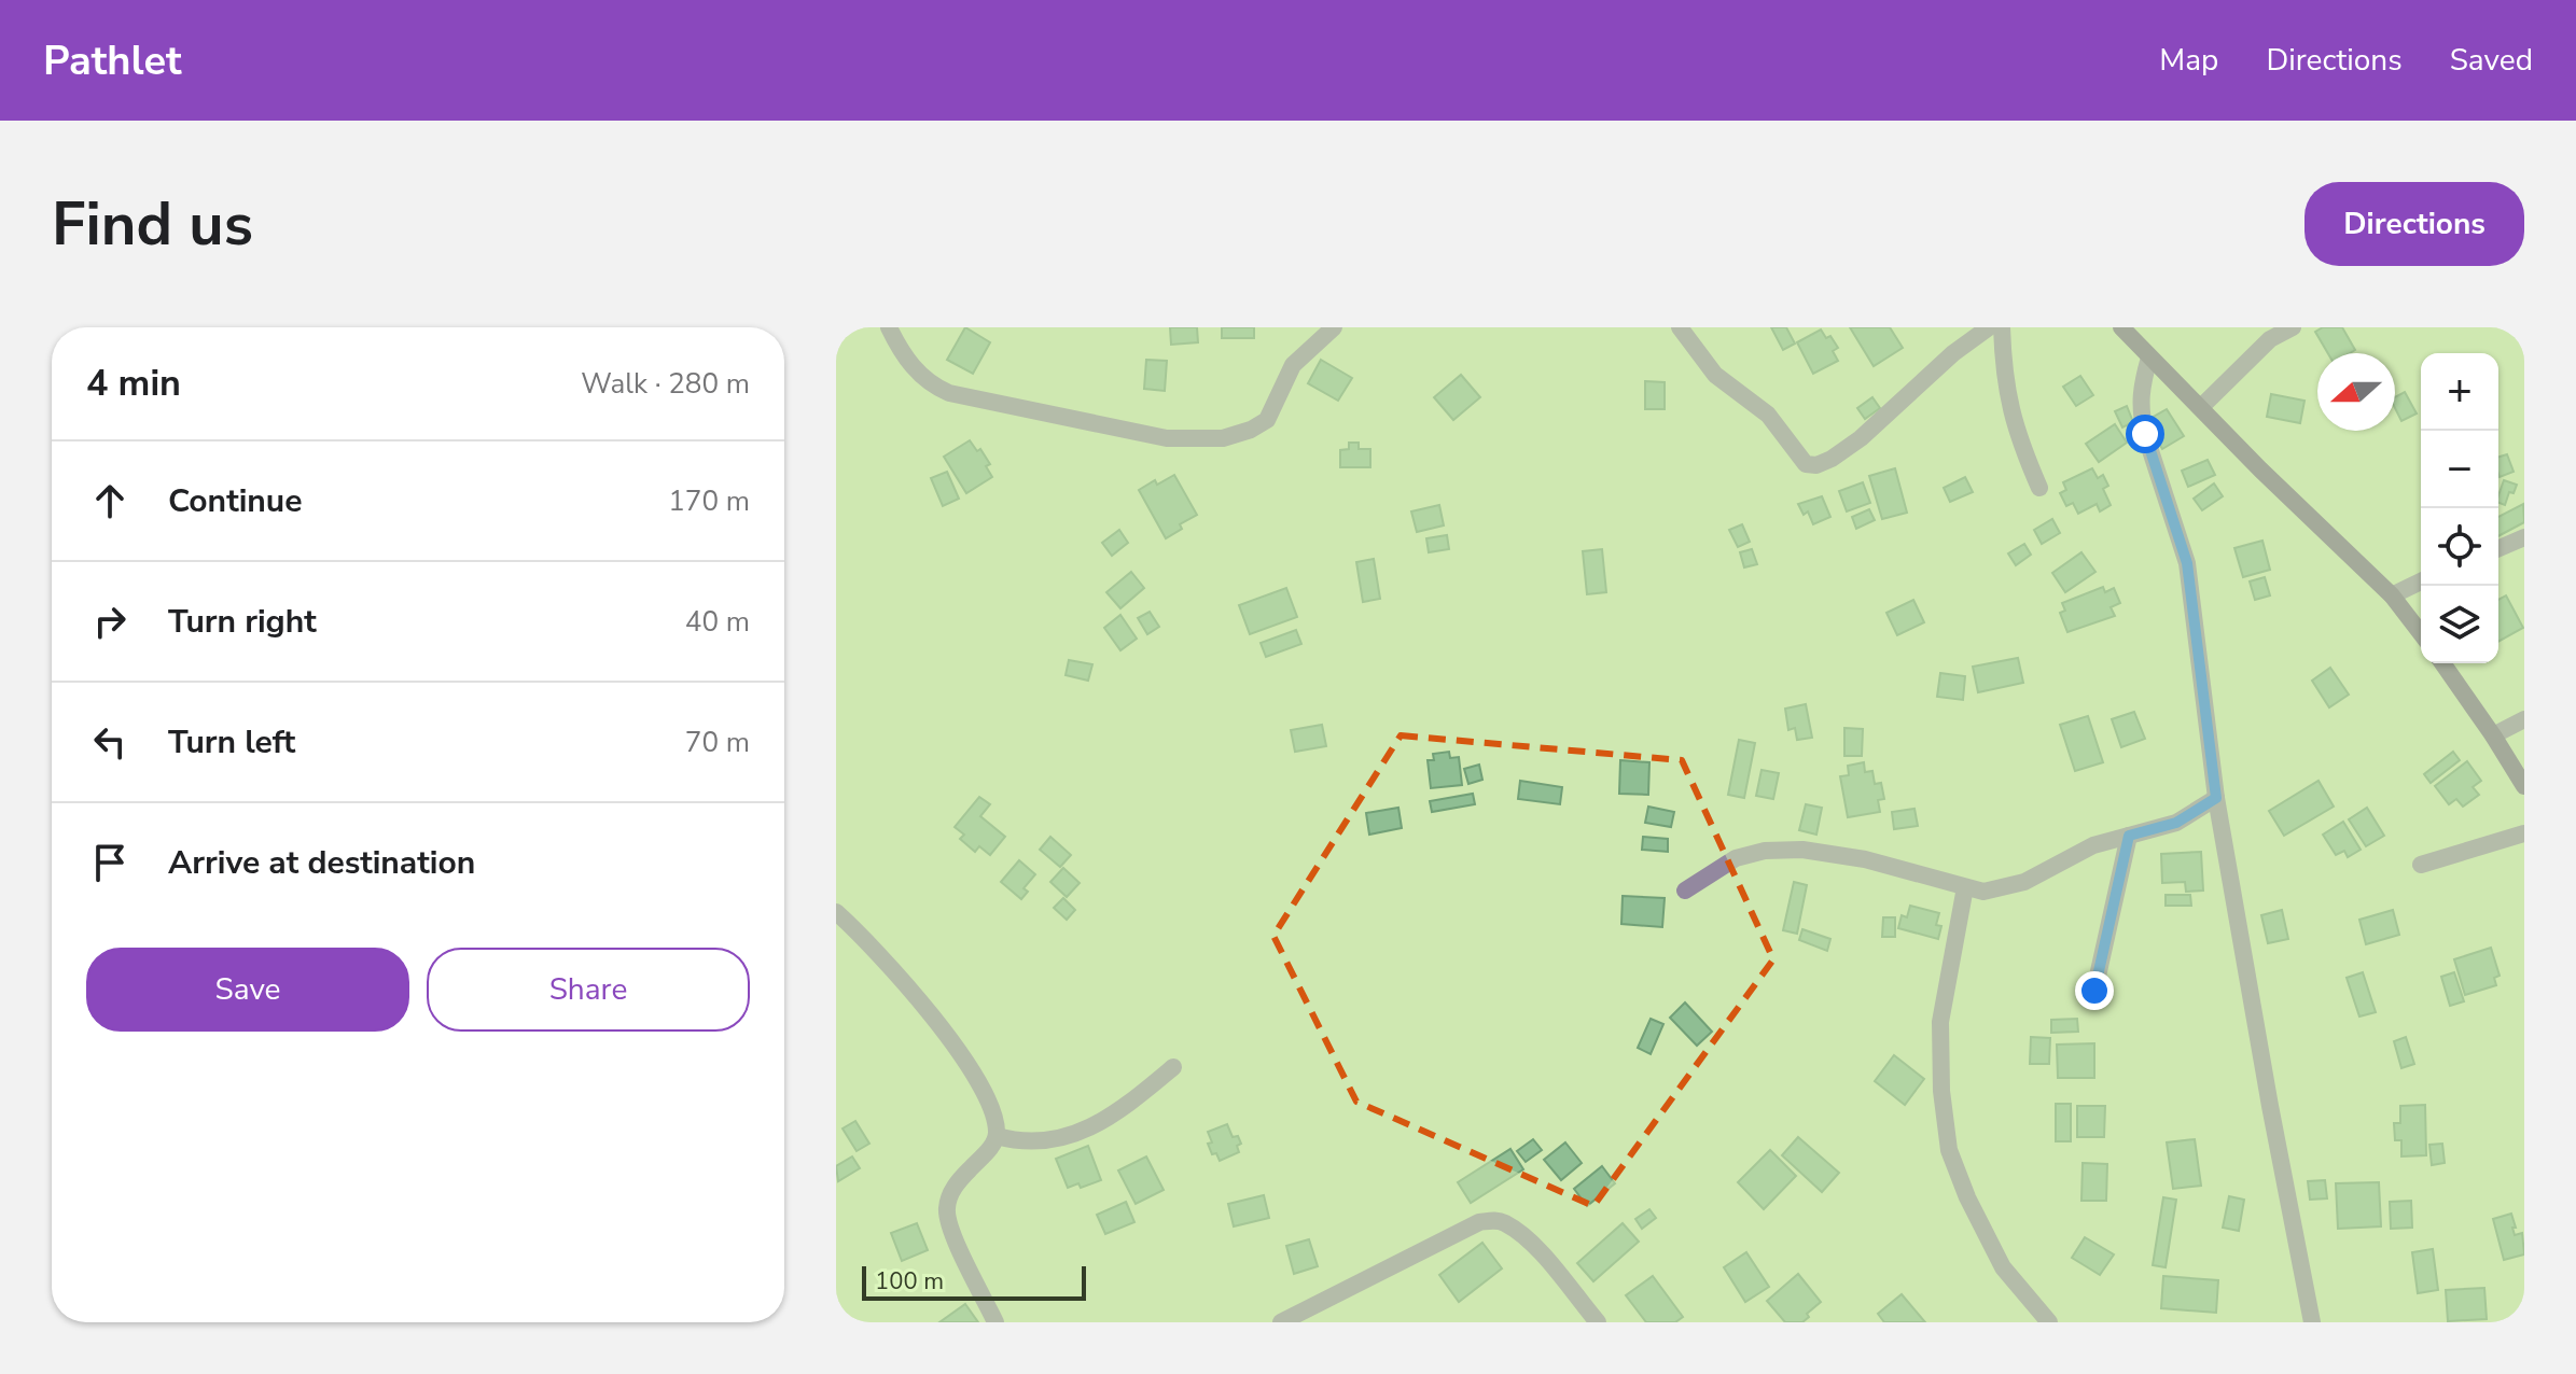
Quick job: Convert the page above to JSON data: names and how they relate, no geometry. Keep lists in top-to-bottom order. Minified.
{"scale_bar":"100 m","north":"left","page":{"header":"Pathlet","nav":["Map","Directions","Saved"],"buttons":["Directions",["Save","Share"]],"title":"Find us","heading":["4 min","Walk · 280 m"],"map_buttons":["+","−"],"list":[["Continue","170 m"],["Turn right","40 m"],["Turn left","70 m"],"Arrive at destination"],"scale":"100 m"}}
